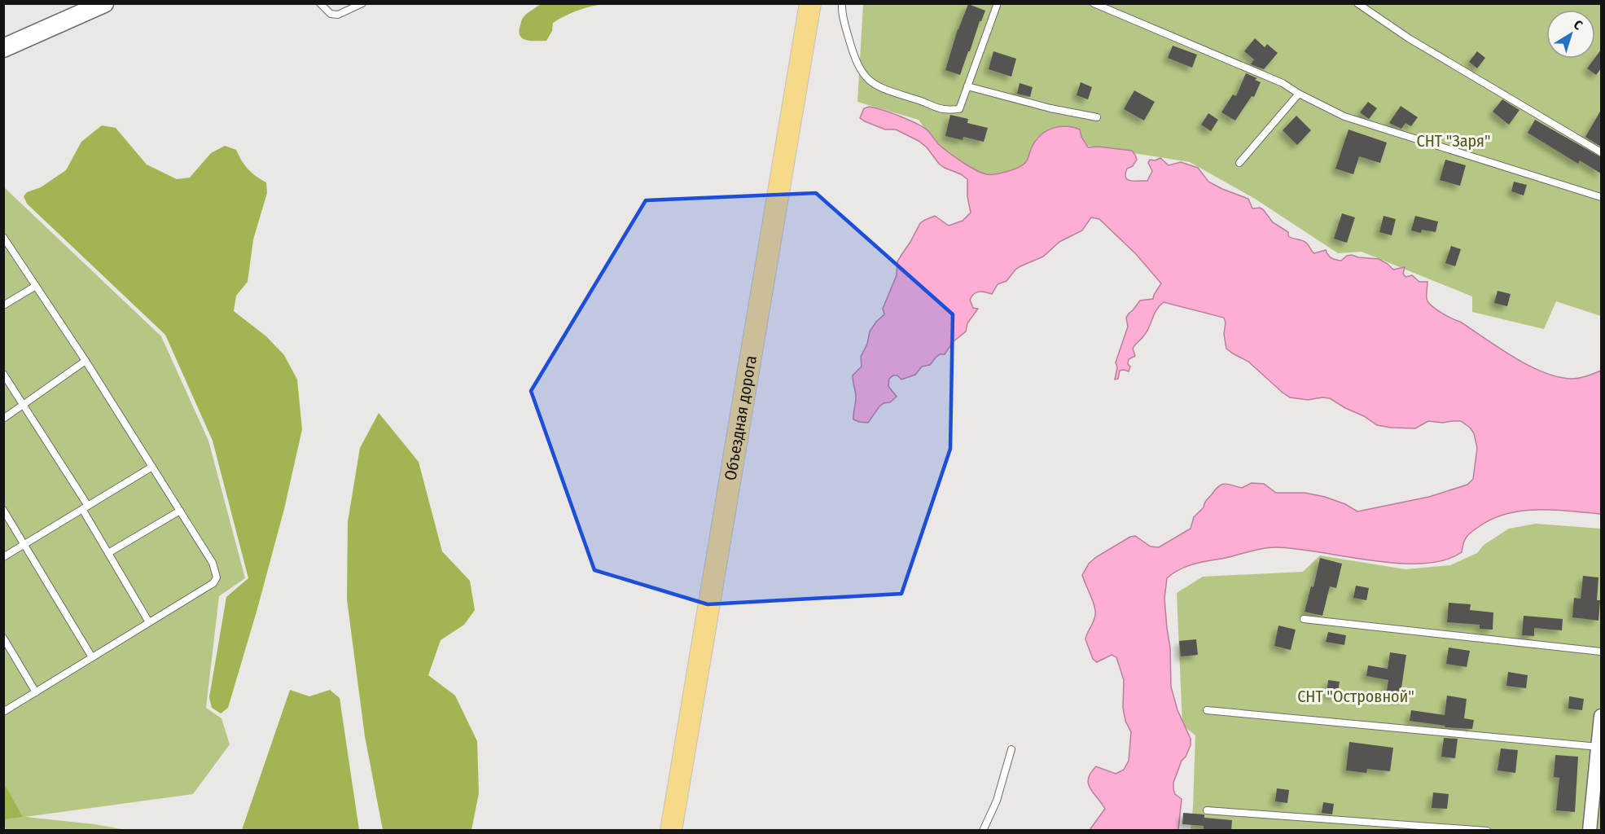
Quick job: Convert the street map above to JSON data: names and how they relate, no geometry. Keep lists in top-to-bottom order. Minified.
{"streets":{"main road":["Объездная дорога"]},"parks":["СНТ \"Заря\"","СНТ \"Островной\""],"north":"top right"}
